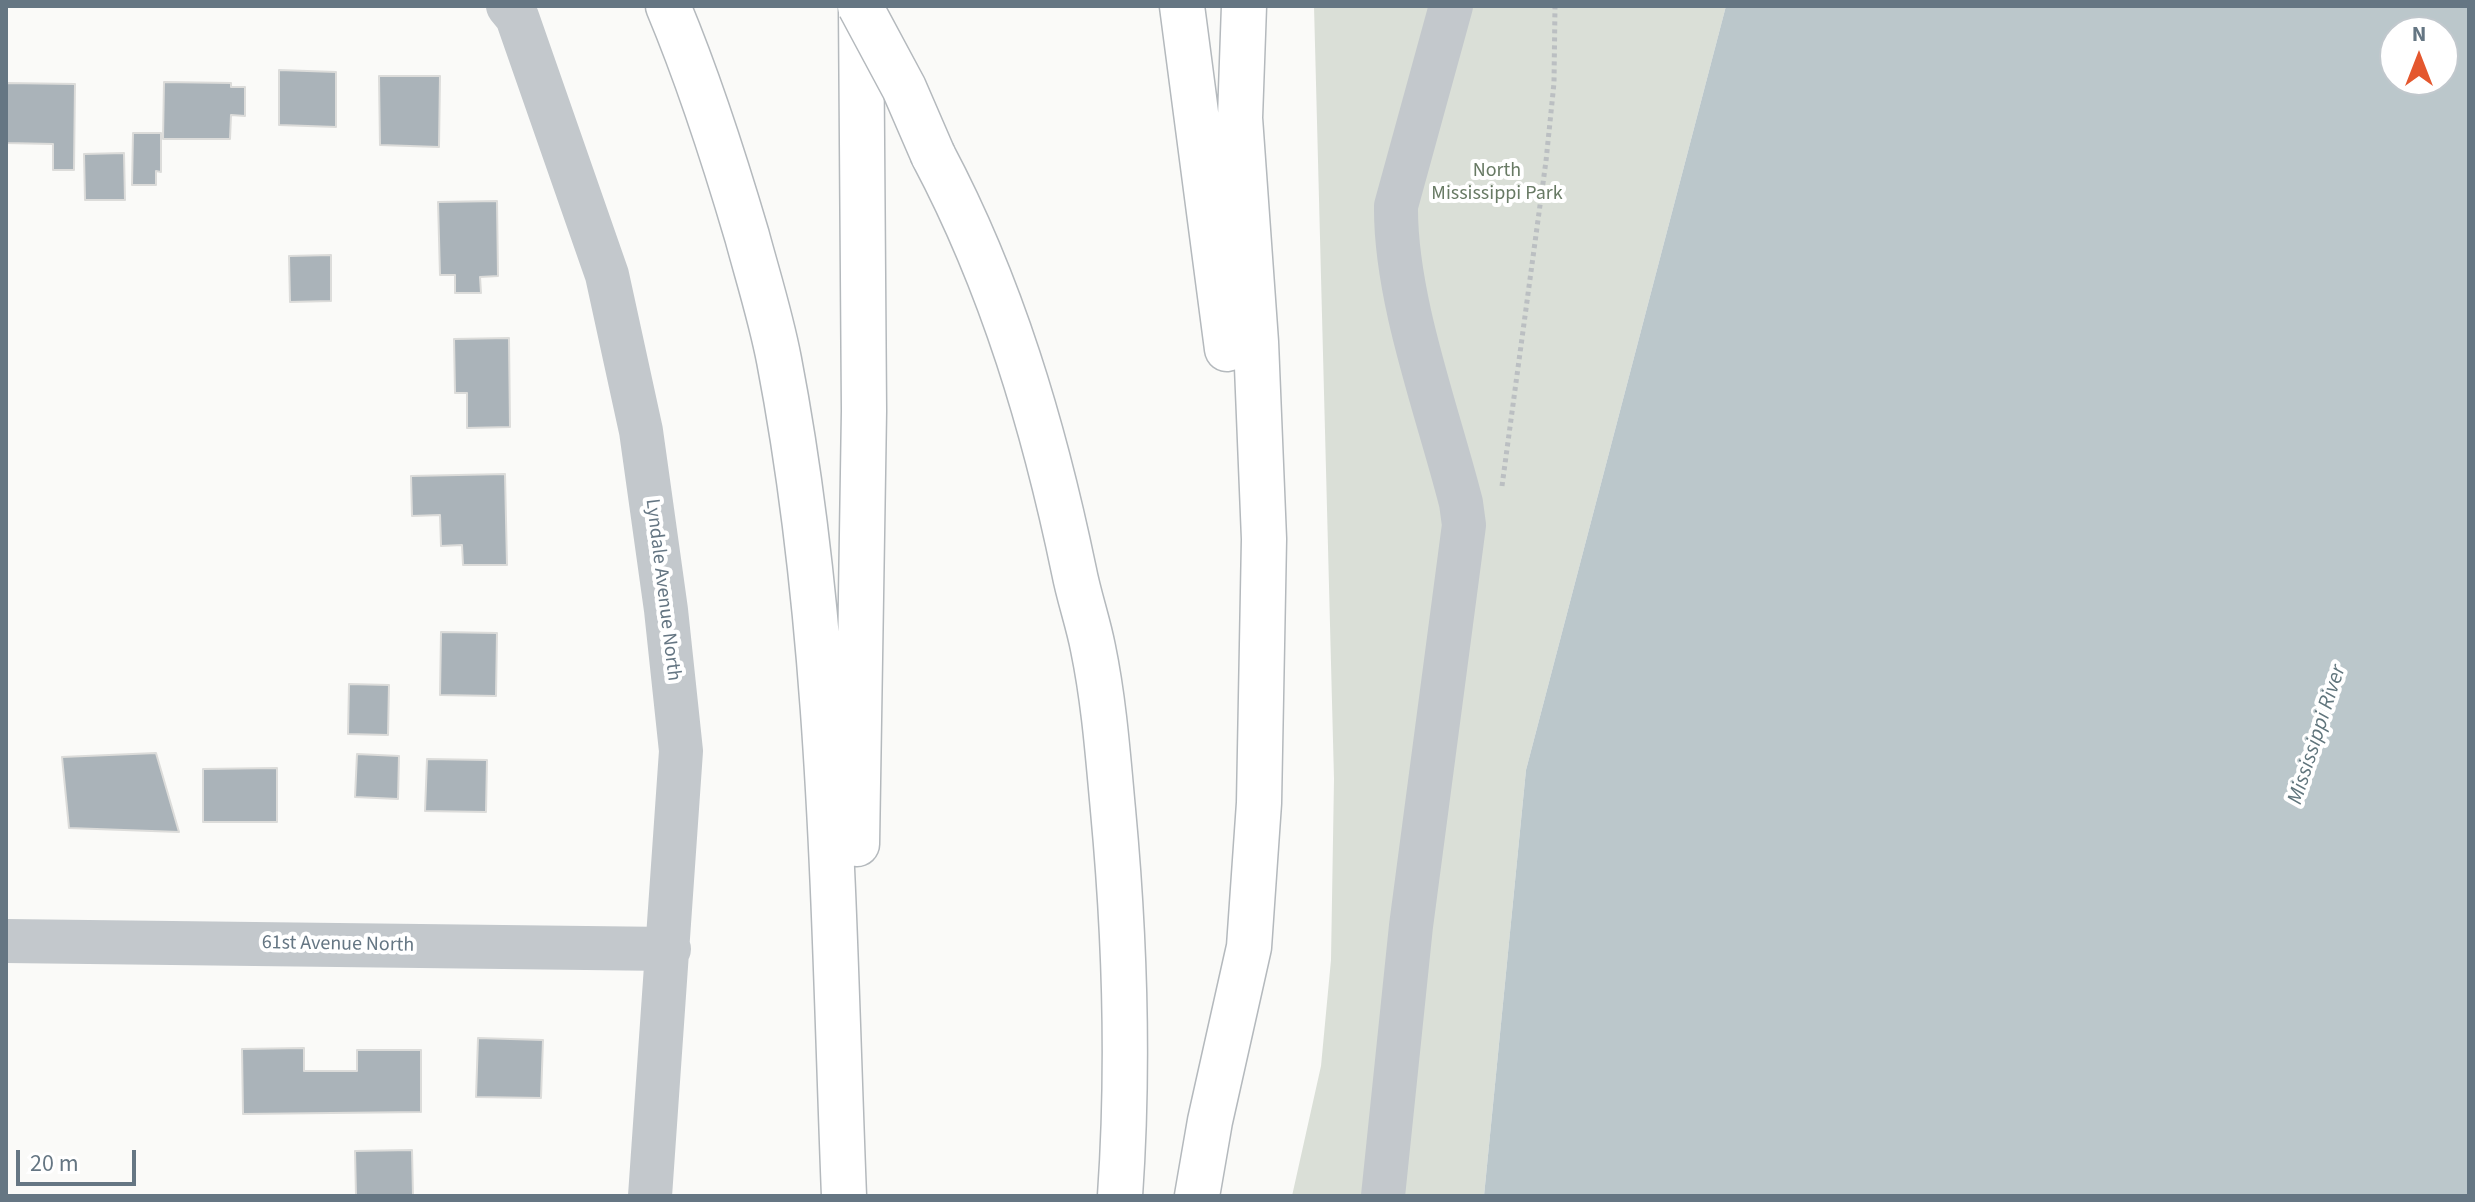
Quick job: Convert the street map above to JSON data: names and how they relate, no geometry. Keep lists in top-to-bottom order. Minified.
{"streets":{"street":["Lyndale Avenue North","61st Avenue North"]},"crossings":[["Lyndale Avenue North","61st Avenue North"]],"water":["Mississippi River"],"parks":["North Mississippi Park"],"scale_bar":"20 m","north":"top"}
